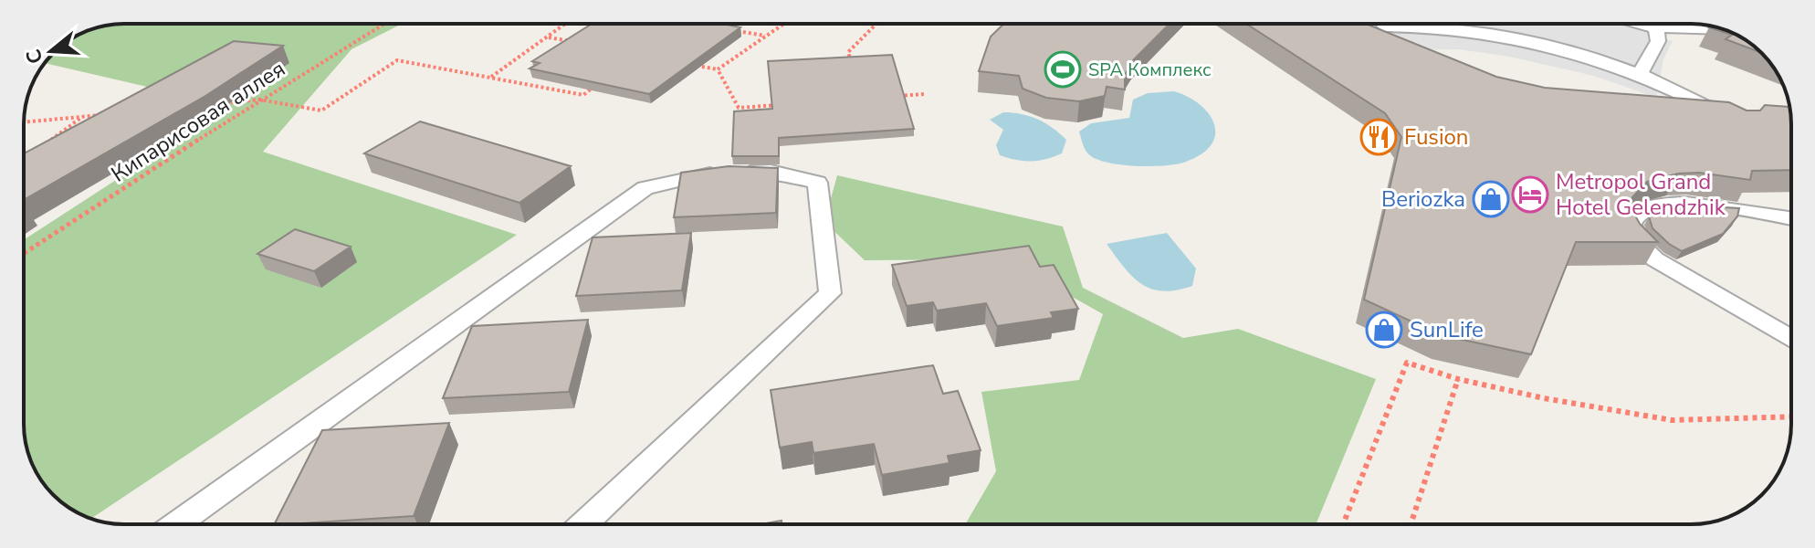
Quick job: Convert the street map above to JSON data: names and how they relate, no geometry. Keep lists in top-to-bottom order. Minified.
{"streets":{"path":["Кипарисовая аллея"]},"places":{"sports":["SPA Комплекс"],"restaurant":["Fusion"],"hotel":["Metropol Grand Hotel Gelendzhik"],"shop":["Beriozka","SunLife"]},"north":"left"}
